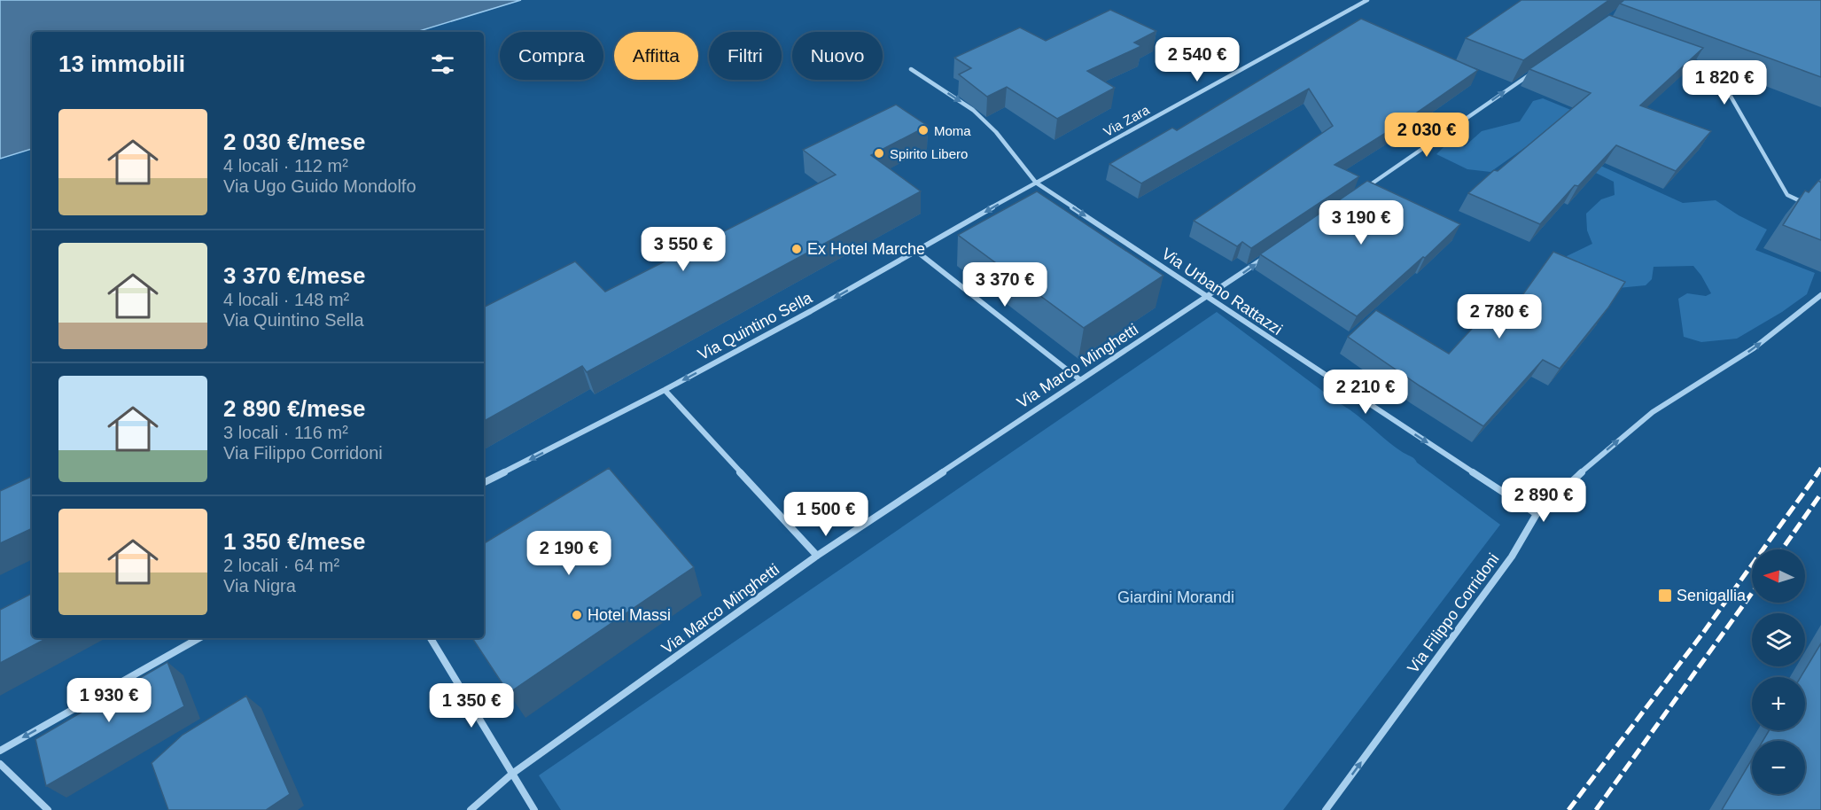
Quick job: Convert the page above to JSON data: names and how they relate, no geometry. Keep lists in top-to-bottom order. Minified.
{"streets":{"street":["Via Zara","Via Urbano Rattazzi","Via Quintino Sella","Via Marco Minghetti","Via Filippo Corridoni"]},"crossings":[["Via Zara","Via Urbano Rattazzi"],["Via Zara","Via Quintino Sella"],["Via Urbano Rattazzi","Via Quintino Sella"],["Via Urbano Rattazzi","Via Marco Minghetti"],["Via Urbano Rattazzi","Via Filippo Corridoni"]],"one_way":["Via Urbano Rattazzi","Via Quintino Sella","Via Filippo Corridoni"],"parks":["Giardini Morandi"],"places":{"other":["Moma","Spirito Libero","Ex Hotel Marche","Hotel Massi"],"transit":["Senigallia"]},"north":"left","page":{"chip":["Compra","Affitta","Filtri","Nuovo"],"heading":"13 immobili","price":["2 540 €","1 820 €","2 030 €","3 190 €","3 550 €","3 370 €","2 780 €","2 210 €","2 890 €","1 500 €","2 190 €","1 930 €","1 350 €"],"list":[{"name":"2 030 €/mese","note":"4 locali · 112 m² · Via Ugo Guido Mondolfo"},{"name":"3 370 €/mese","note":"4 locali · 148 m² · Via Quintino Sella"},{"name":"2 890 €/mese","note":"3 locali · 116 m² · Via Filippo Corridoni"},{"name":"1 350 €/mese","note":"2 locali · 64 m² · Via Nigra"}],"map_buttons":["+","−"]}}
